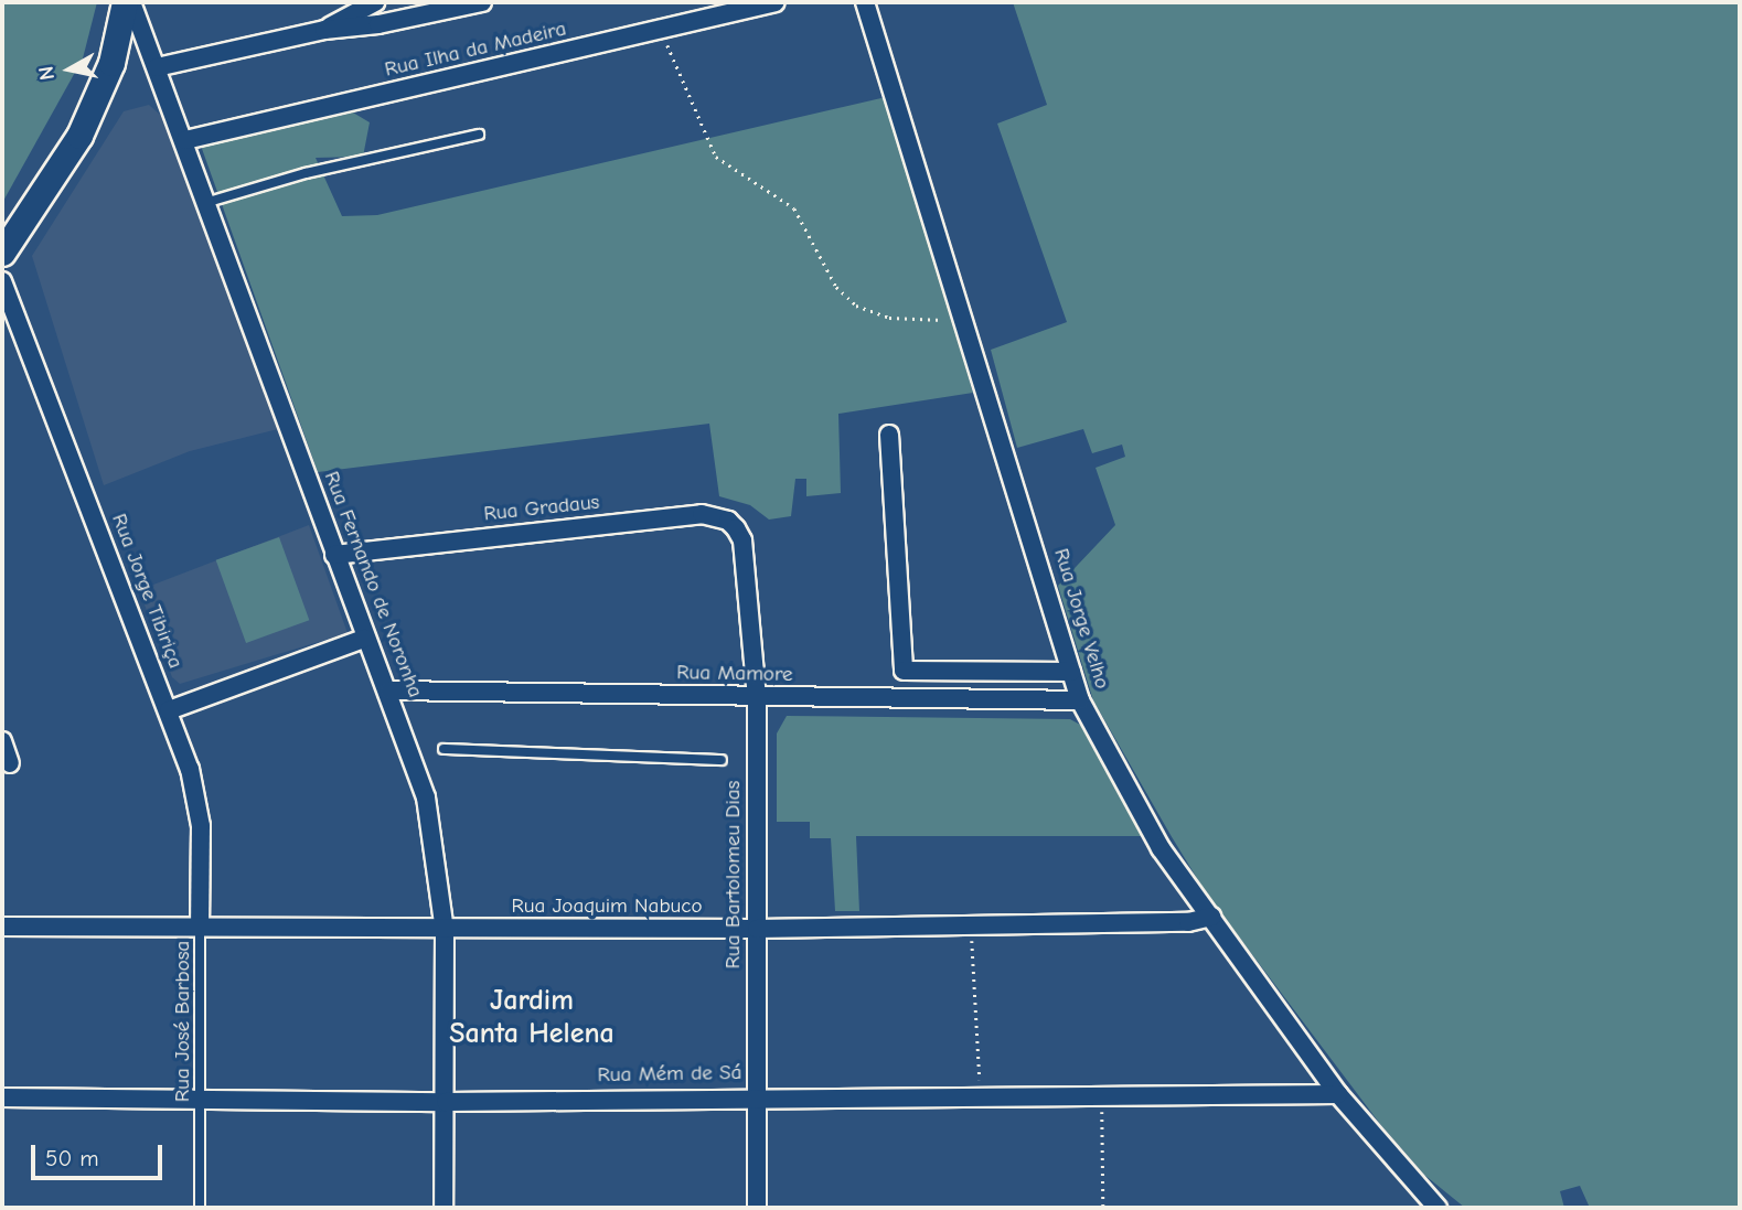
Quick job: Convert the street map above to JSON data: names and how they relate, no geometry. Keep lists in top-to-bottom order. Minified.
{"streets":{"street":["Rua Ilha da Madeira","Rua Gradaus","Rua Fernando de Noronha","Rua Jorge Tibiriça","Rua Jorge Velho","Rua Mamore","Rua Bartolomeu Dias","Rua Joaquim Nabuco","Rua Mém de Sá"],"lane":["Rua José Barbosa"]},"crossings":[["Rua Ilha da Madeira","Rua Fernando de Noronha"],["Rua Gradaus","Rua Fernando de Noronha"],["Rua Gradaus","Rua Bartolomeu Dias"],["Rua Fernando de Noronha","Rua Mamore"],["Rua Fernando de Noronha","Rua Joaquim Nabuco"],["Rua Fernando de Noronha","Rua Mém de Sá"],["Rua Jorge Tibiriça","Rua Joaquim Nabuco"],["Rua Jorge Tibiriça","Rua José Barbosa"],["Rua Jorge Velho","Rua Mamore"],["Rua Jorge Velho","Rua Joaquim Nabuco"],["Rua Jorge Velho","Rua Mém de Sá"],["Rua Mamore","Rua Bartolomeu Dias"],["Rua Bartolomeu Dias","Rua Joaquim Nabuco"],["Rua Bartolomeu Dias","Rua Mém de Sá"],["Rua Joaquim Nabuco","Rua José Barbosa"],["Rua José Barbosa","Rua Mém de Sá"]],"districts":["Jardim Santa Helena"],"scale_bar":"50 m","north":"left"}
